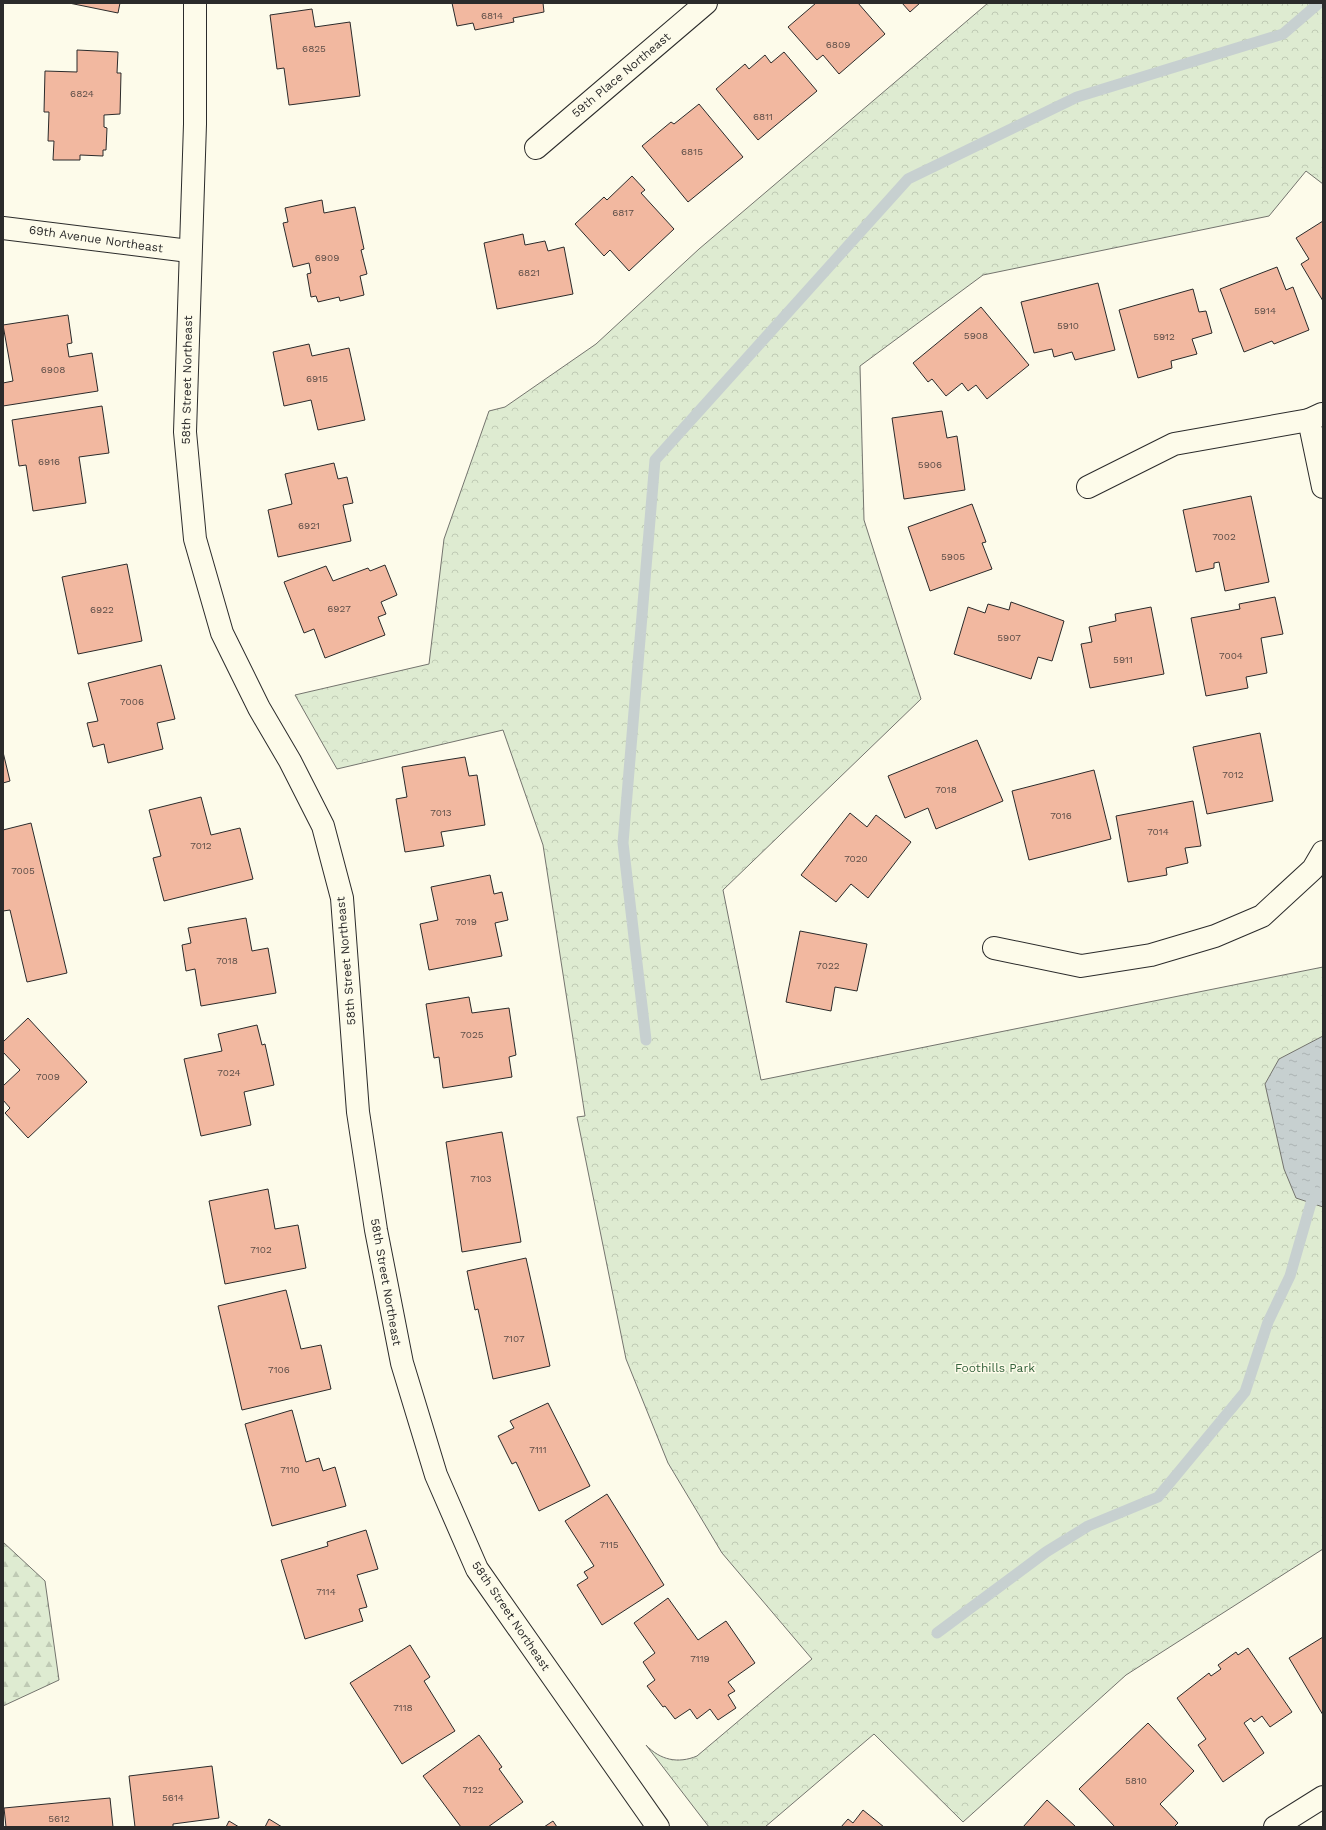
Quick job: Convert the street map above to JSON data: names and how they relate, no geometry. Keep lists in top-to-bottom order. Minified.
{"streets":{"street":["59th Place Northeast","69th Avenue Northeast","58th Street Northeast"]},"crossings":[["69th Avenue Northeast","58th Street Northeast"]],"parks":["Foothills Park"],"house_numbers":["6814","6809","6825","6824","6811","6815","6817","6909","6821","5914","5910","5908","5912","6908","6915","6916","5906","6921","7002","5905","6927","6922","5907","7004","5911","7006","7012","7018","7013","7016","7014","7012","7020","7005","7019","7018","7022","7025","7024","7009","7103","7102","7107","7106","7111","7110","7115","7114","7119","7118","5810","7122","5614","5612"]}
